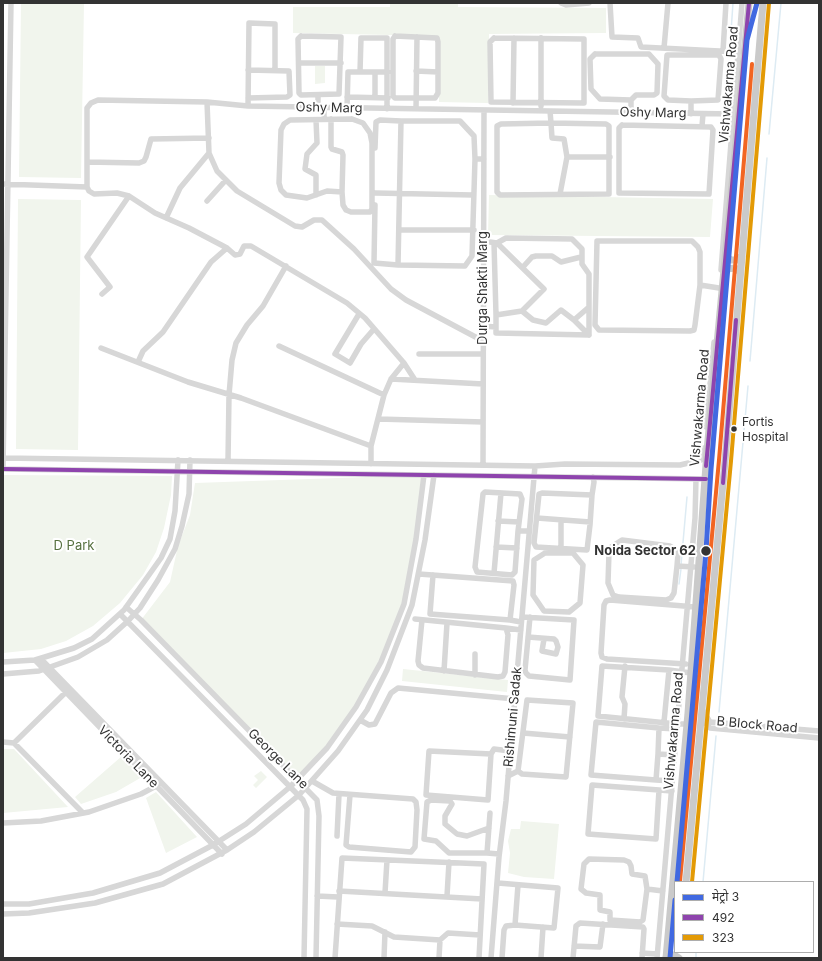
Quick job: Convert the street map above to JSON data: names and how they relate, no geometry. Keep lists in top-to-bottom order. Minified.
{"streets":{"main road":["Vishwakarma Road"],"street":["Oshy Marg","Durga Shakti Marg","Rishimuni Sadak","B Block Road","Victoria Lane","George Lane"]},"crossings":[["Vishwakarma Road","B Block Road"],["Oshy Marg","Durga Shakti Marg"]],"parks":["D Park"],"places":["Fortis Hospital","Noida Sector 62"],"lines":["metro line 3","transit line 492","transit line 323"],"legend":["मेट्रो 3","492","323"]}
